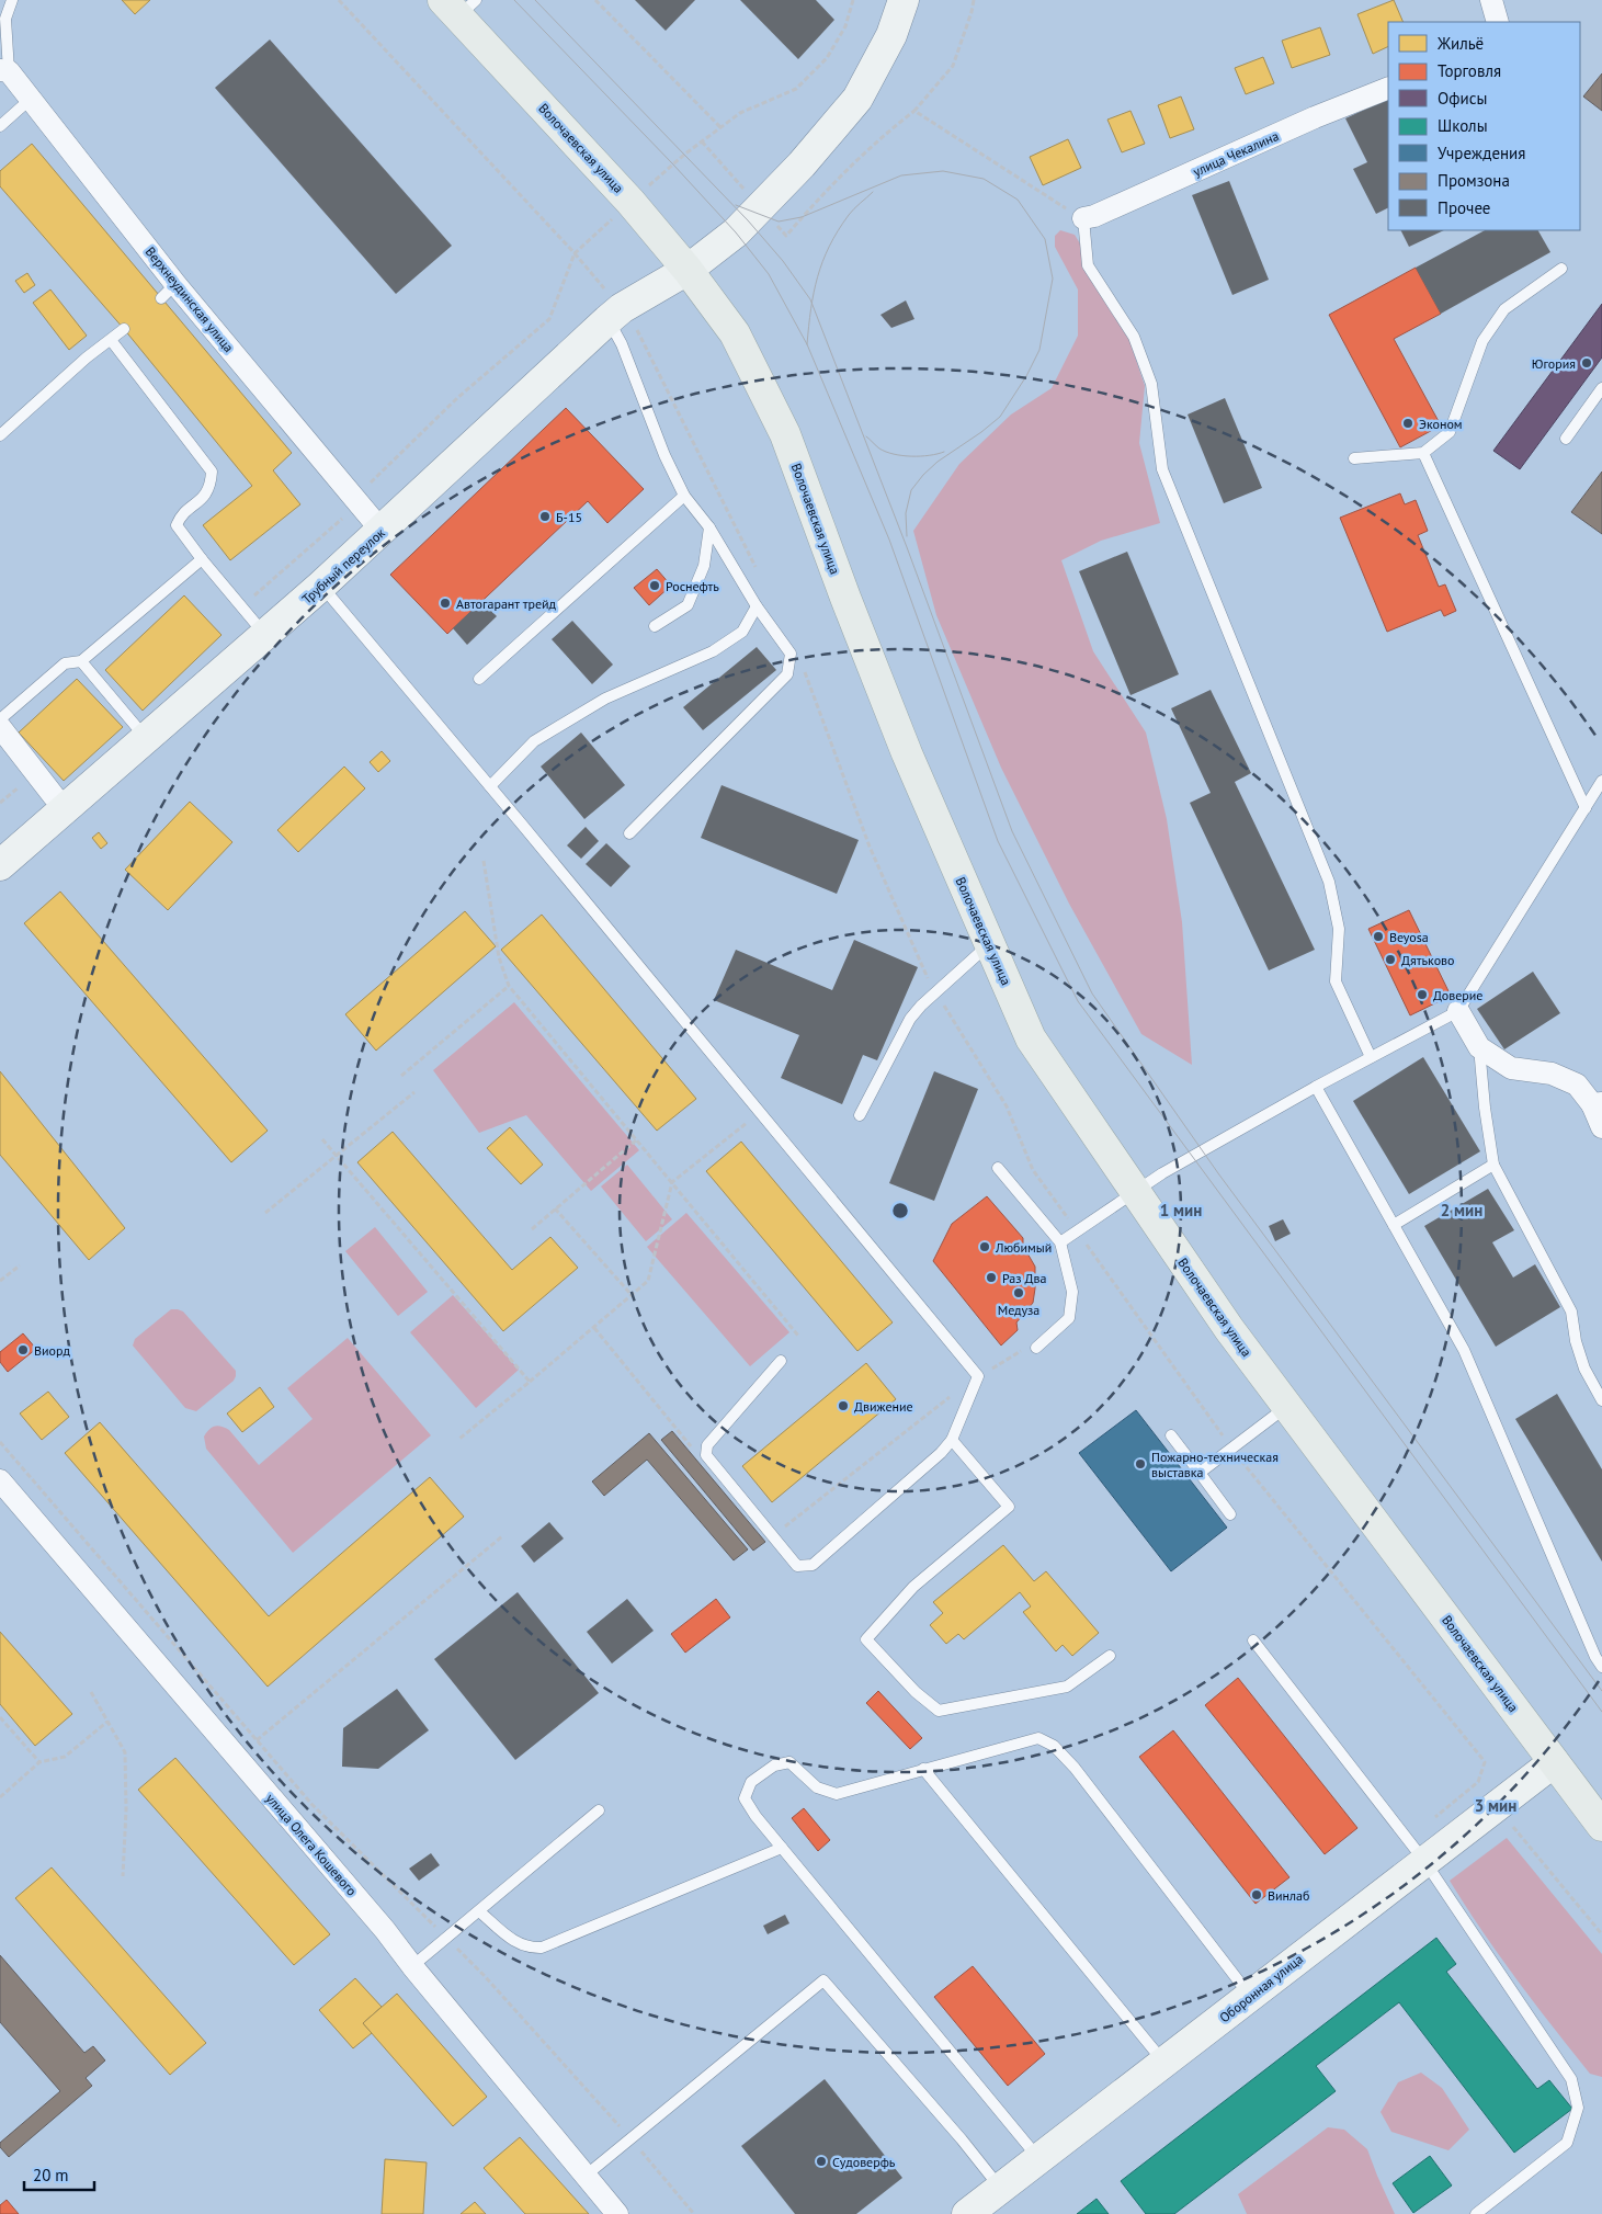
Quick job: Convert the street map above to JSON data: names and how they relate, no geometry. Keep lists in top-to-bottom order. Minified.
{"streets":{"main road":["Волочаевская улица"],"street":["улица Чекалина","Верхнеудинская улица","Трубный переулок","улица Олега Кошевого","Оборонная улица"]},"crossings":[["Волочаевская улица","Трубный переулок"],["Волочаевская улица","Оборонная улица"],["Верхнеудинская улица","Трубный переулок"]],"places":["Югория","Эконом","Б-15","Роснефть","Автогарант трейд","Beyosa","Дятьково","Доверие","Любимый","Раз Два","Медуза","Виорд","Движение","Пожарно-техническая выставка","Винлаб","Судоверфь"],"legend":["Жильё","Торговля","Офисы","Школы","Учреждения","Промзона","Прочее"],"scale_bar":"20 m","rings":["1 мин","2 мин","3 мин"]}
